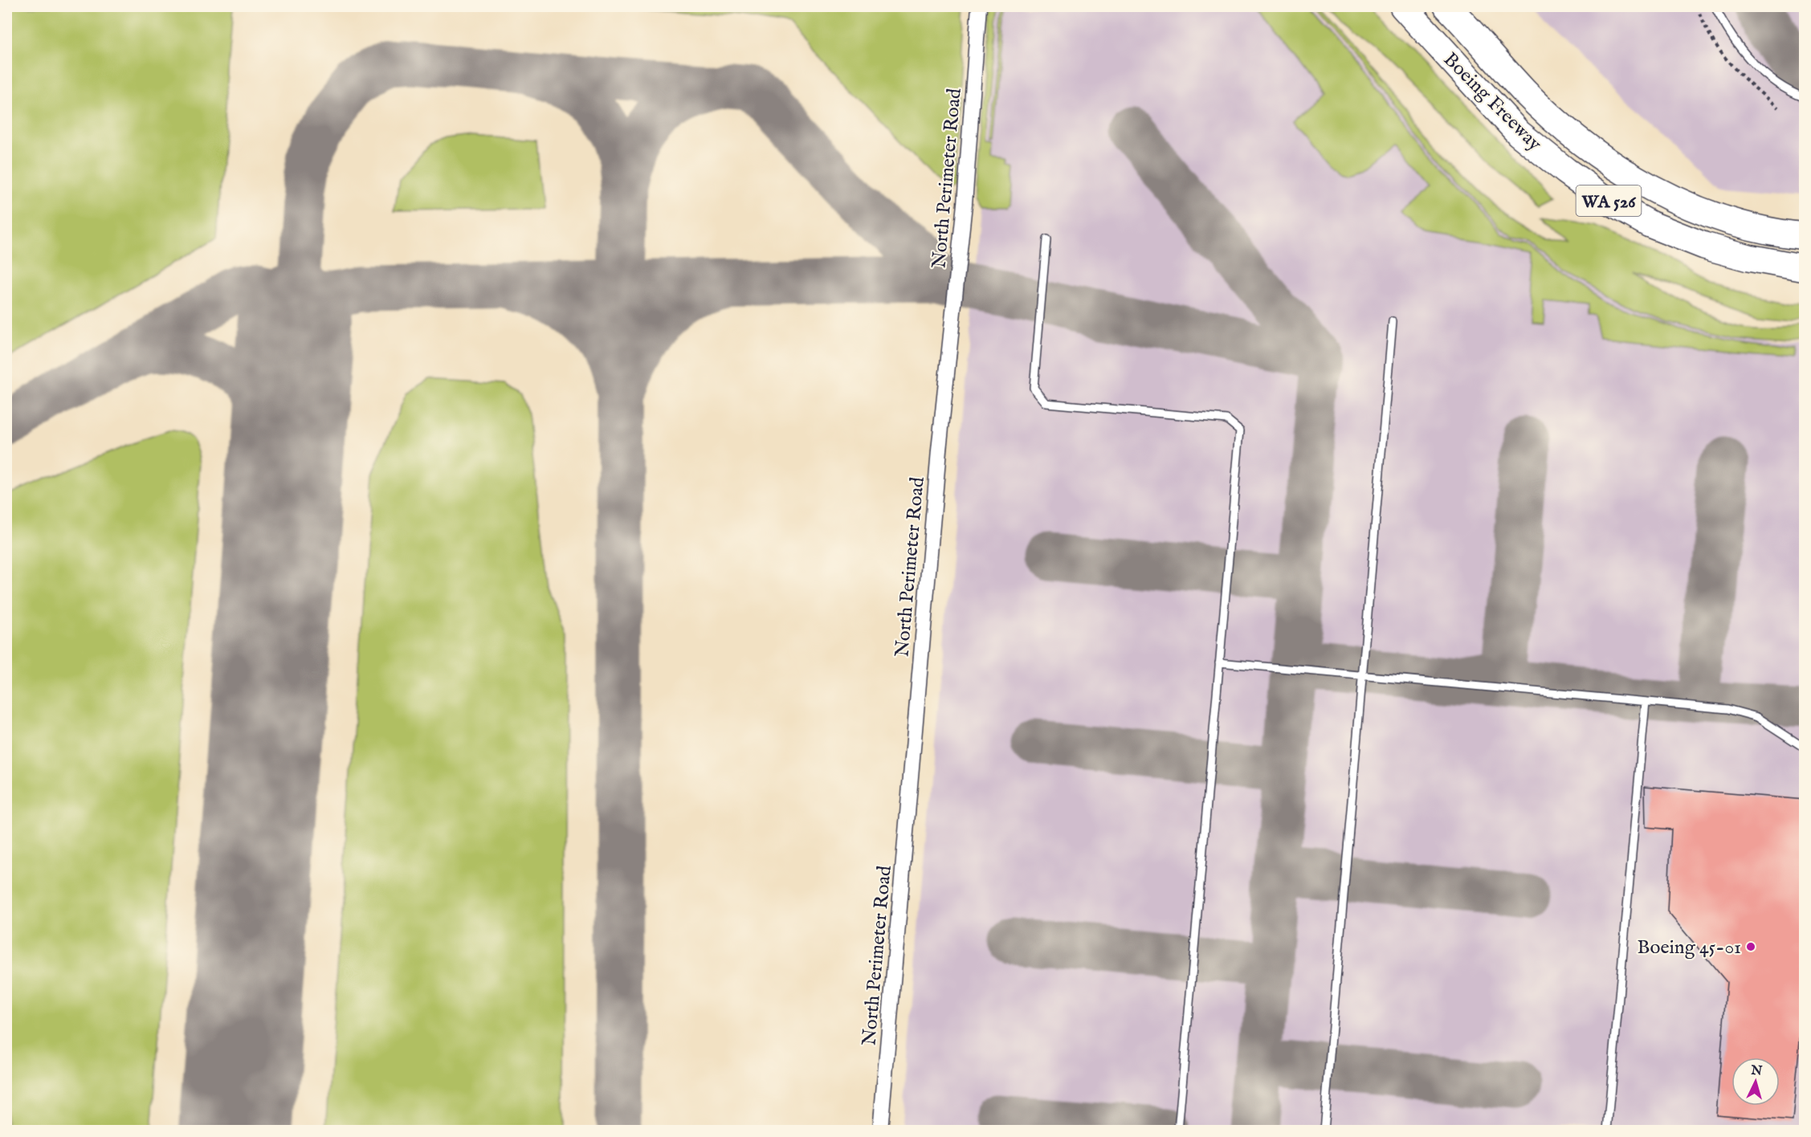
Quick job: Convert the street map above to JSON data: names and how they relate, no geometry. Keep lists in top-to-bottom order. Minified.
{"streets":{"highway":["Boeing Freeway","WA 526"],"street":["North Perimeter Road"]},"places":["Boeing 45-01"],"north":"top"}
